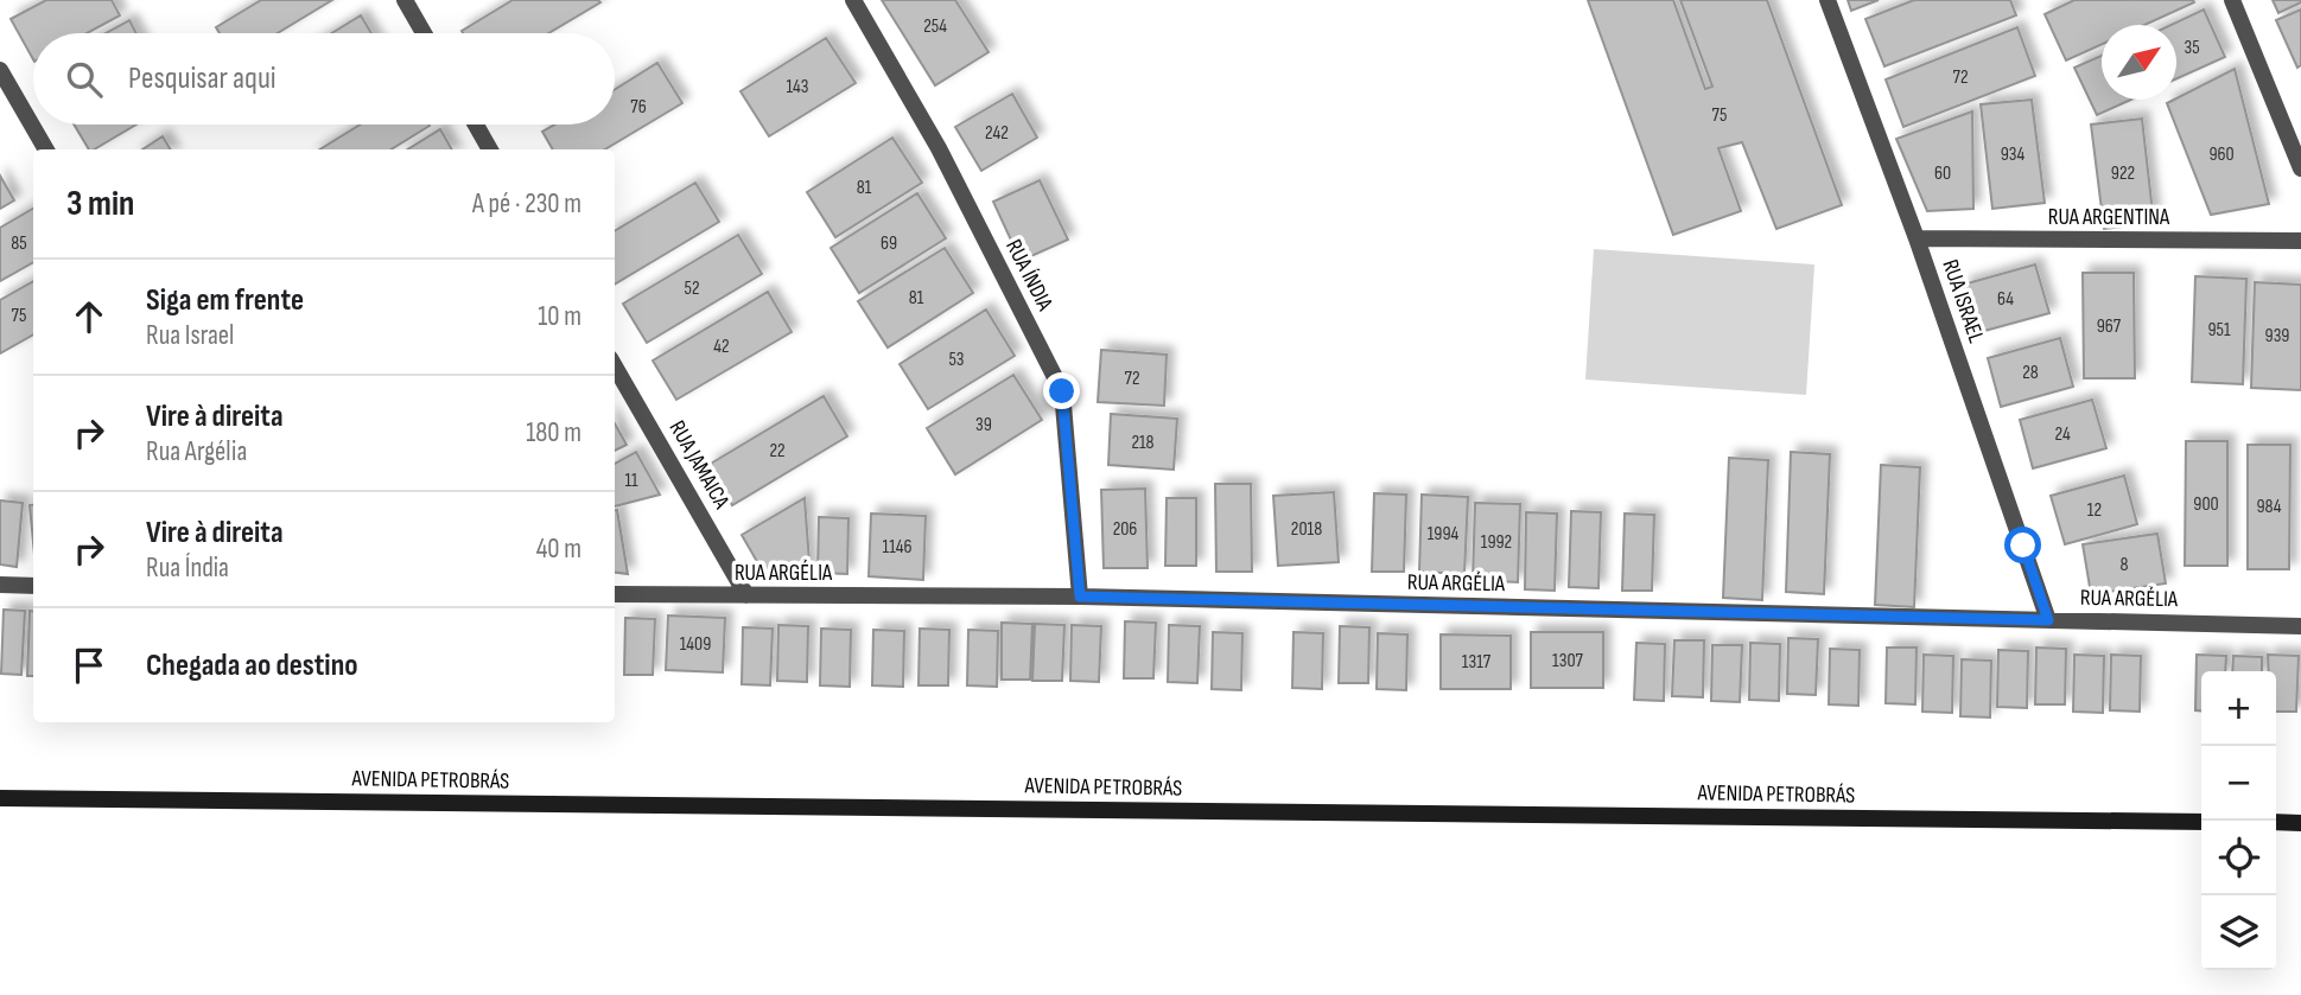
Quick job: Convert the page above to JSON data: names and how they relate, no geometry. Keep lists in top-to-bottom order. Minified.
{"streets":{"main road":["AVENIDA PETROBRÁS"],"street":["RUA ARGENTINA","RUA ÍNDIA","RUA ISRAEL","RUA JAMAICA","RUA ARGÉLIA"]},"crossings":[["RUA ARGENTINA","RUA ISRAEL"],["RUA ÍNDIA","RUA ARGÉLIA"],["RUA ISRAEL","RUA ARGÉLIA"],["RUA JAMAICA","RUA ARGÉLIA"]],"house_numbers":["254","35","72","143","76","75","242","934","960","60","922","81","85","69","52","81","64","75","967","951","939","42","53","28","72","39","24","218","22","11","900","984","12","206","2018","1994","1992","1146","8","1409","1307","1317"],"north":"top right","page":{"search":"Pesquisar aqui","heading":["3 min","A pé · 230 m"],"list":[["Siga em frente","Rua Israel","10 m"],["Vire à direita","Rua Argélia","180 m"],["Vire à direita","Rua Índia","40 m"],"Chegada ao destino"],"map_buttons":["+","−"]}}
